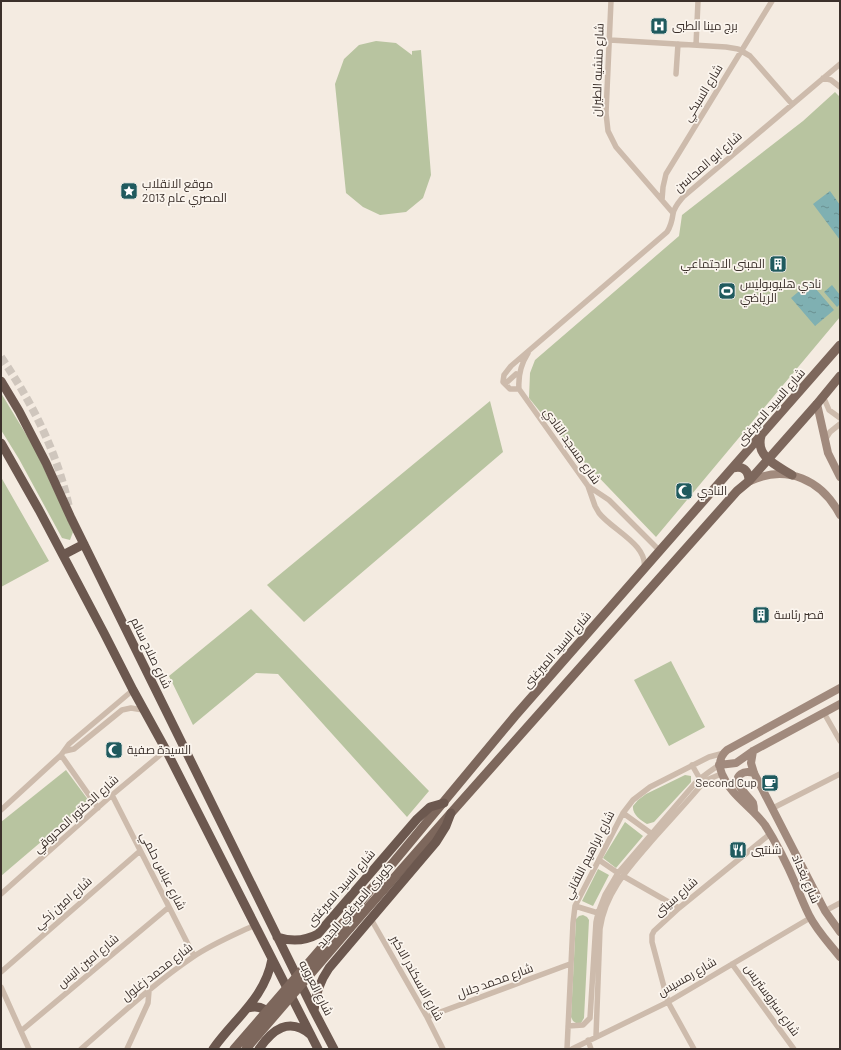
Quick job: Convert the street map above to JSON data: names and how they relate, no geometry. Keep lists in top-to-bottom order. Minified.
{"streets":{"highway":["شارع السيد الميرغنى","شارع صلاح سالم","شارع العروبه"],"main road":["شارع ابراهيم اللقاني","شارع بغداد","كوبرى الميرغني الجديد"],"street":["شارع منشيه الطيران","شارع السبكي","شارع ابو المحاسن","شارع مسجد النادي","شارع الدكتور المحروقي","شارع عباس حلمي","شارع سيتى","شارع امين زكي","شارع امين انيس","شارع محمد زغلول","شارع رمسيس","شارع الاسكندر الاكبر","شارع محمد جلال","شارع سيزوستريس"]},"crossings":[["شارع منشيه الطيران","شارع السبكي"],["شارع منشيه الطيران","شارع ابو المحاسن"],["شارع ابو المحاسن","شارع مسجد النادي"],["شارع السيد الميرغنى","شارع مسجد النادي"],["شارع السيد الميرغنى","شارع صلاح سالم"],["شارع السيد الميرغنى","كوبرى الميرغني الجديد"],["شارع السيد الميرغنى","شارع العروبه"],["شارع صلاح سالم","شارع العروبه"],["شارع الدكتور المحروقي","شارع عباس حلمي"],["شارع ابراهيم اللقاني","شارع محمد جلال"],["شارع عباس حلمي","شارع امين زكي"],["شارع عباس حلمي","شارع امين انيس"],["شارع عباس حلمي","شارع محمد زغلول"],["شارع بغداد","شارع سيتى"],["شارع بغداد","شارع رمسيس"],["شارع سيتى","شارع رمسيس"],["شارع رمسيس","شارع سيزوستريس"],["شارع الاسكندر الاكبر","شارع محمد جلال"]],"places":{"hospital":["برج مينا الطبى"],"place":["موقع الانقلاب المصري عام 2013"],"building":["المبنى الاجتماعي","قصر رئاسة"],"sports":["نادي هليوبوليس الرياضي"],"mosque":["النادي","السيدة صفية"],"cafe":["Second Cup"],"restaurant":["شنتيي"]}}
